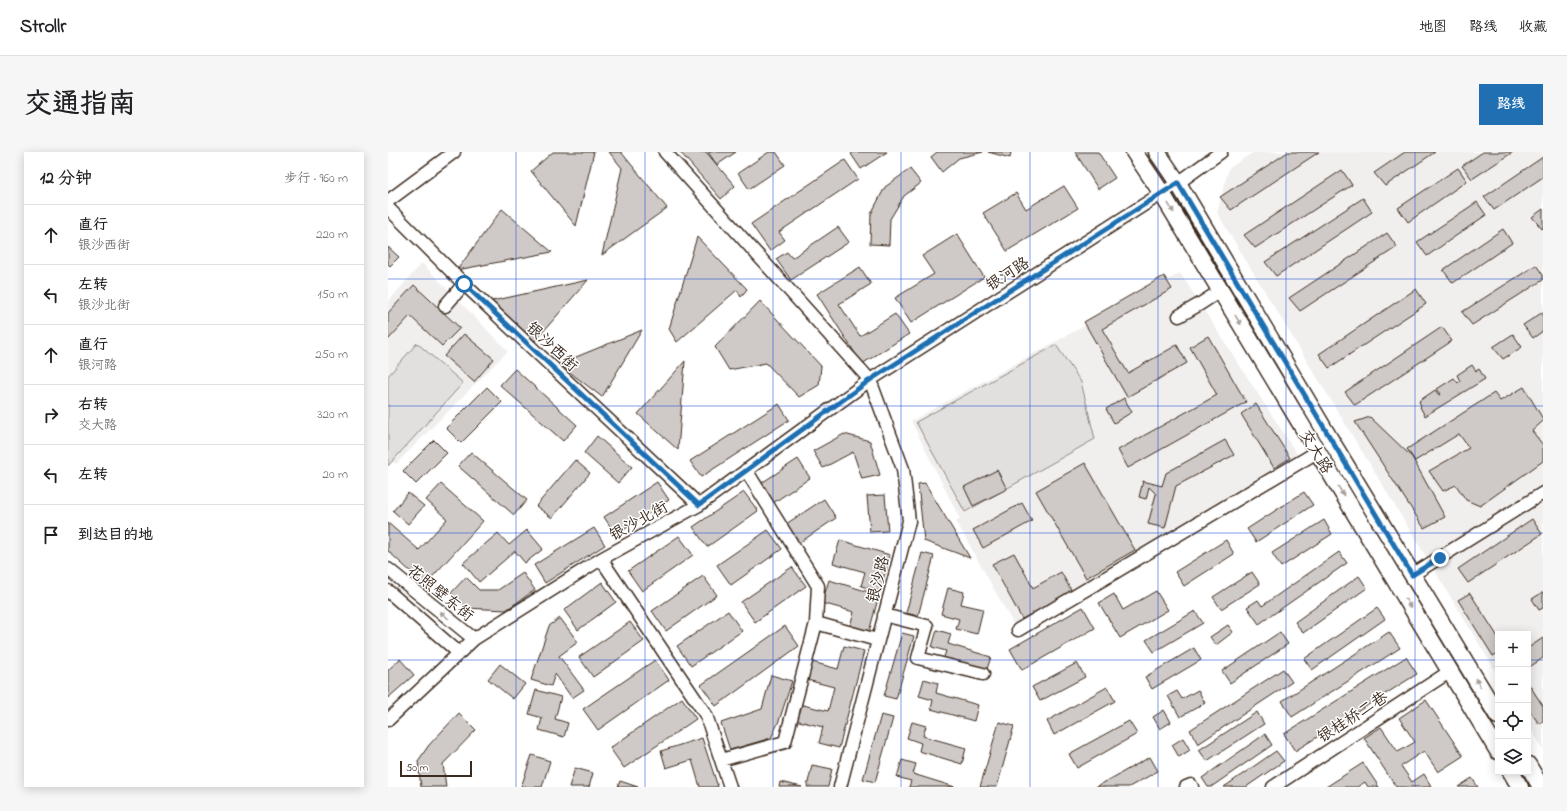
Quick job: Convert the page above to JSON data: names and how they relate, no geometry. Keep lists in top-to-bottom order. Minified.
{"streets":{"main road":["交大路"],"street":["银河路","银沙西街","银沙北街","银沙路","花照壁东街","银桂桥二巷"]},"crossings":[["银河路","交大路"],["银河路","银沙北街"],["银河路","银沙路"],["银沙西街","银沙北街"],["交大路","银桂桥二巷"],["银沙北街","银沙路"],["银沙北街","花照壁东街"]],"scale_bar":"50 m","page":{"header":"Strollr","nav":["地图","路线","收藏"],"title":"交通指南","buttons":"路线","heading":["12 分钟","步行 · 960 m"],"list":[["直行","银沙西街","220 m"],["左转","银沙北街","150 m"],["直行","银河路","250 m"],["右转","交大路","320 m"],["左转","20 m"],"到达目的地"],"map_buttons":["+","−"],"scale":"50 m"}}
